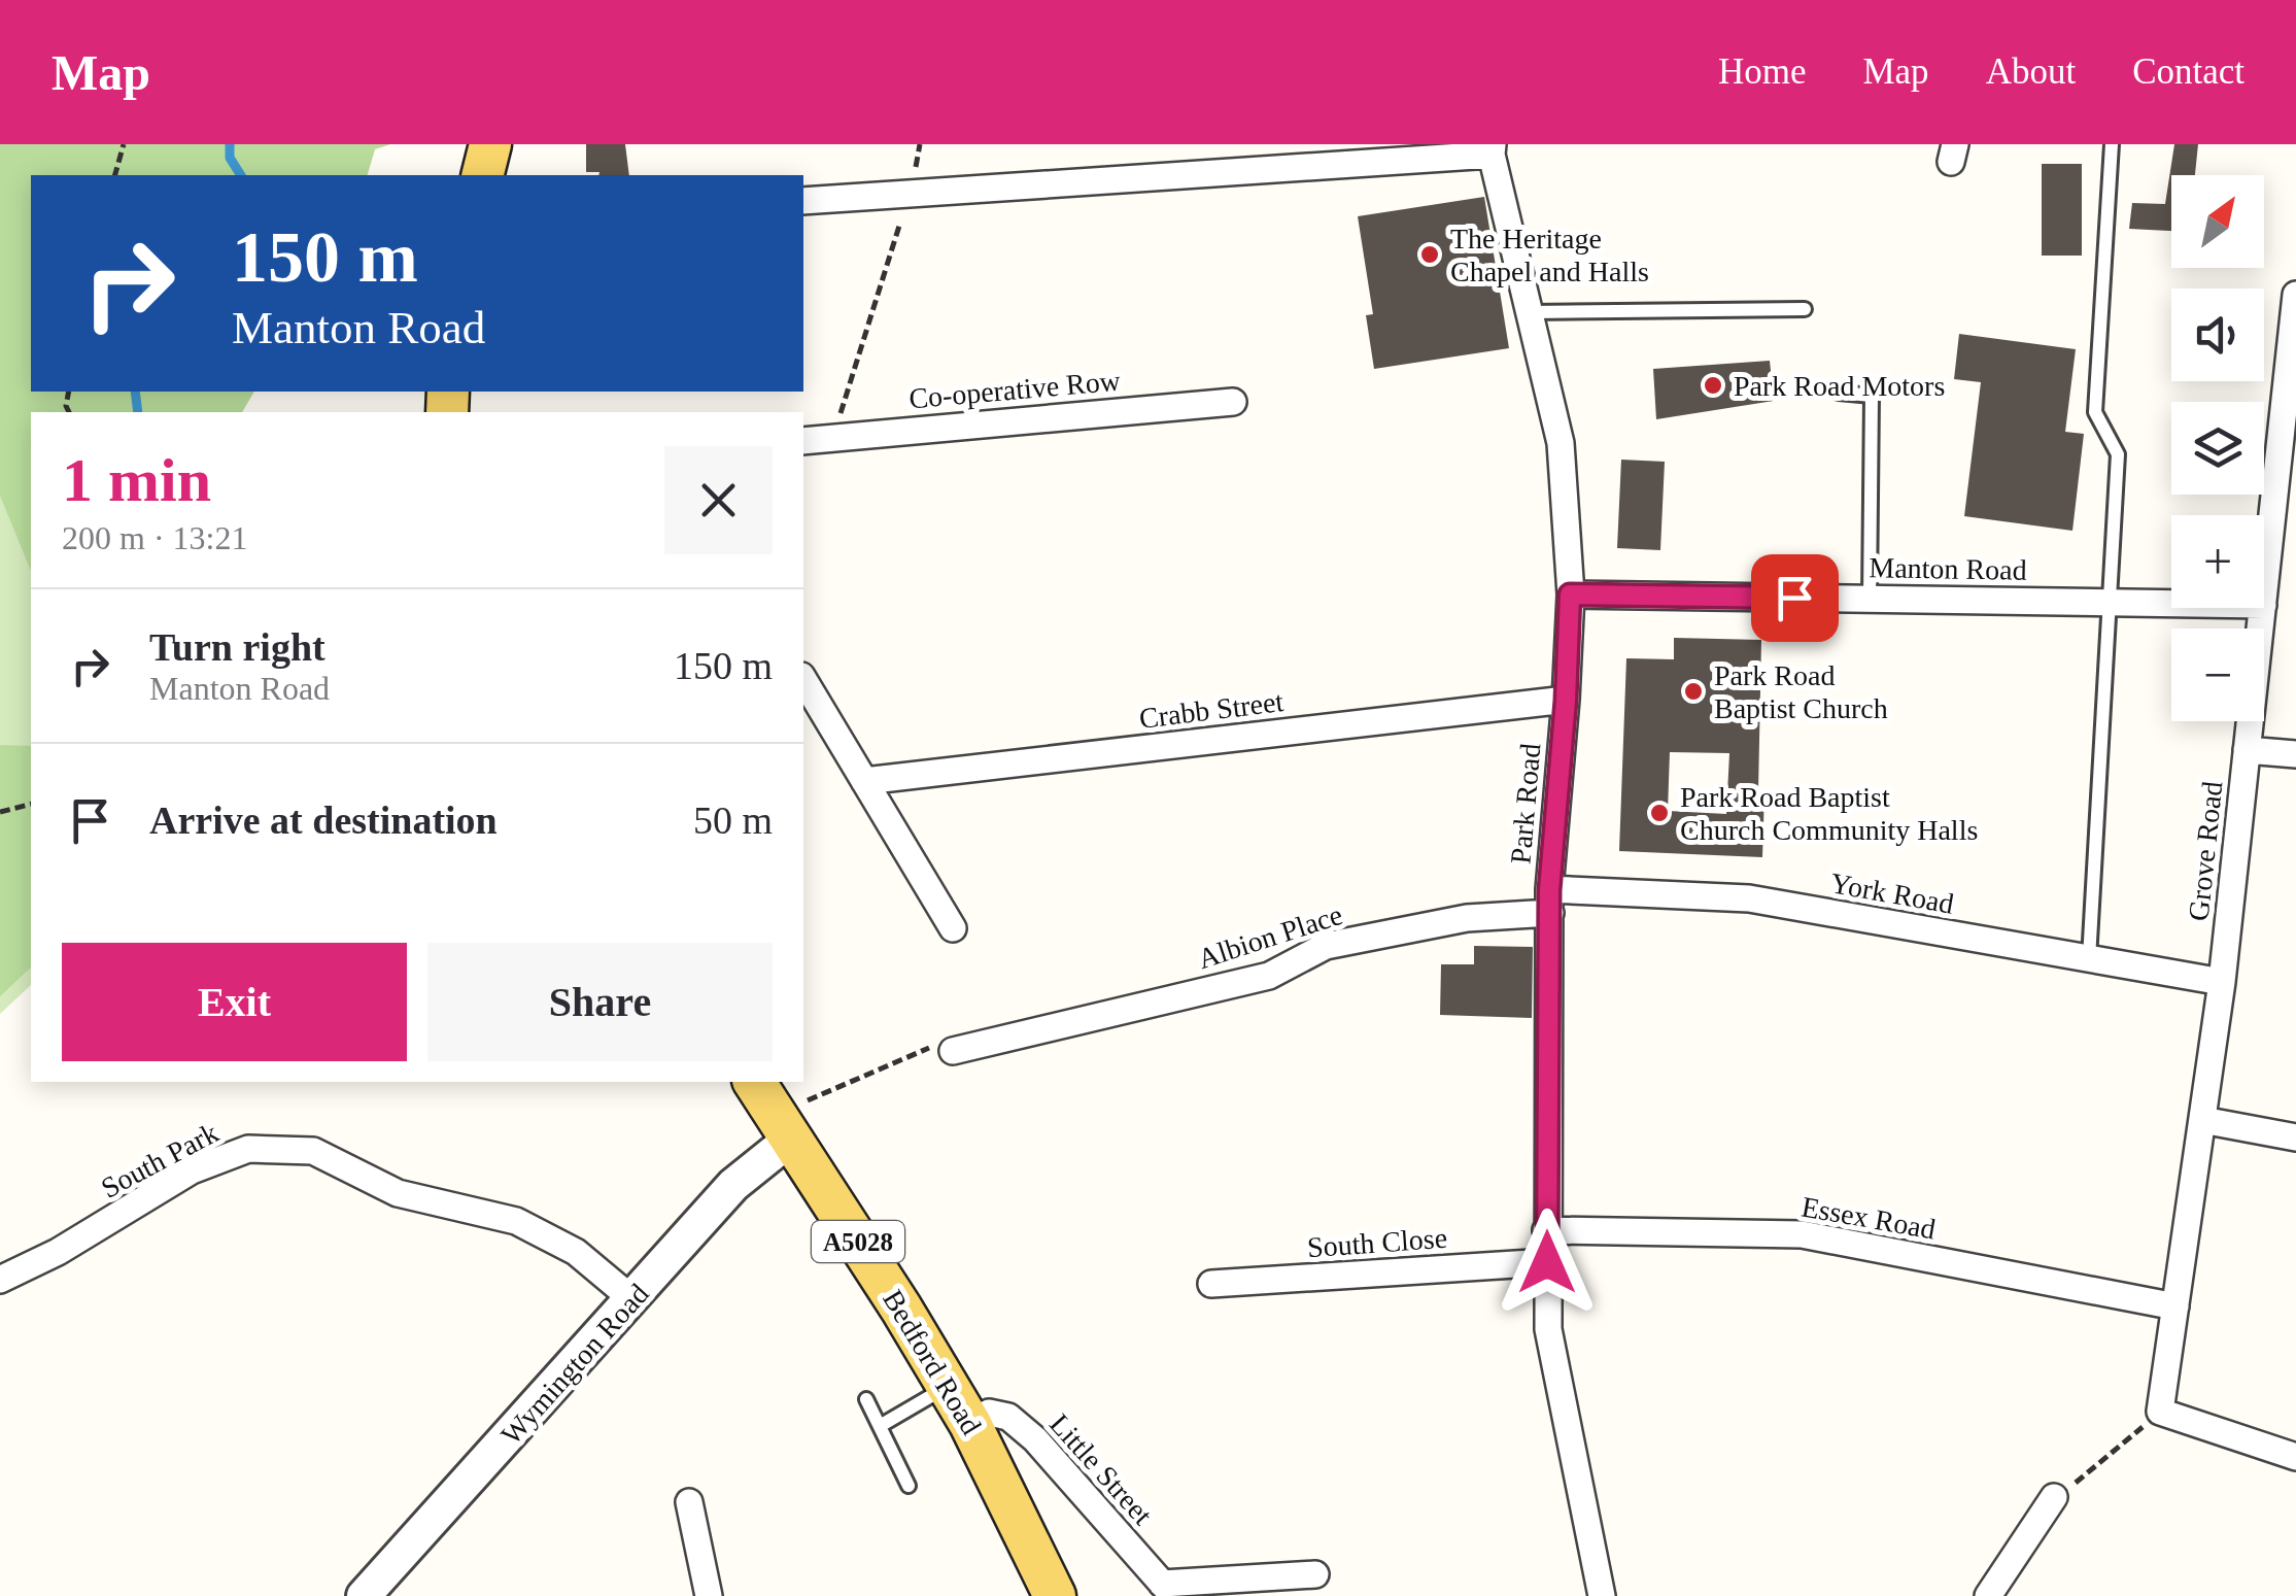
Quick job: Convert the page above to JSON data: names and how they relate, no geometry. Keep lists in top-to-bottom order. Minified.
{"streets":{"main road":["A5028","Bedford Road"],"street":["Co-operative Row","Manton Road","Crabb Street","Park Road","Grove Road","York Road","Albion Place","South Park","Essex Road","South Close","Wymington Road","Little Street"]},"crossings":[["Manton Road","Park Road"],["Crabb Street","Park Road"],["Park Road","York Road"],["Park Road","Albion Place"],["Park Road","Essex Road"],["Park Road","South Close"],["Grove Road","York Road"],["Grove Road","Essex Road"],["York Road","Albion Place"],["South Park","Wymington Road"],["A5028","Bedford Road"],["A5028","Wymington Road"],["Bedford Road","Wymington Road"],["Bedford Road","Little Street"]],"places":["The Heritage Chapel and Halls","Park Road Motors","Park Road Baptist Church","Park Road Baptist Church Community Halls"],"north":"top right","page":{"header":"Map","nav":["Home","Map","About","Contact"],"map_buttons":["+","−"],"turn":["150 m","Manton Road"],"heading":["1 min","200 m · 13:21"],"list":[{"name":"Turn right","note":"Manton Road","value":"150 m"},{"name":"Arrive at destination","value":"50 m"}],"buttons":["Exit","Share"]}}
